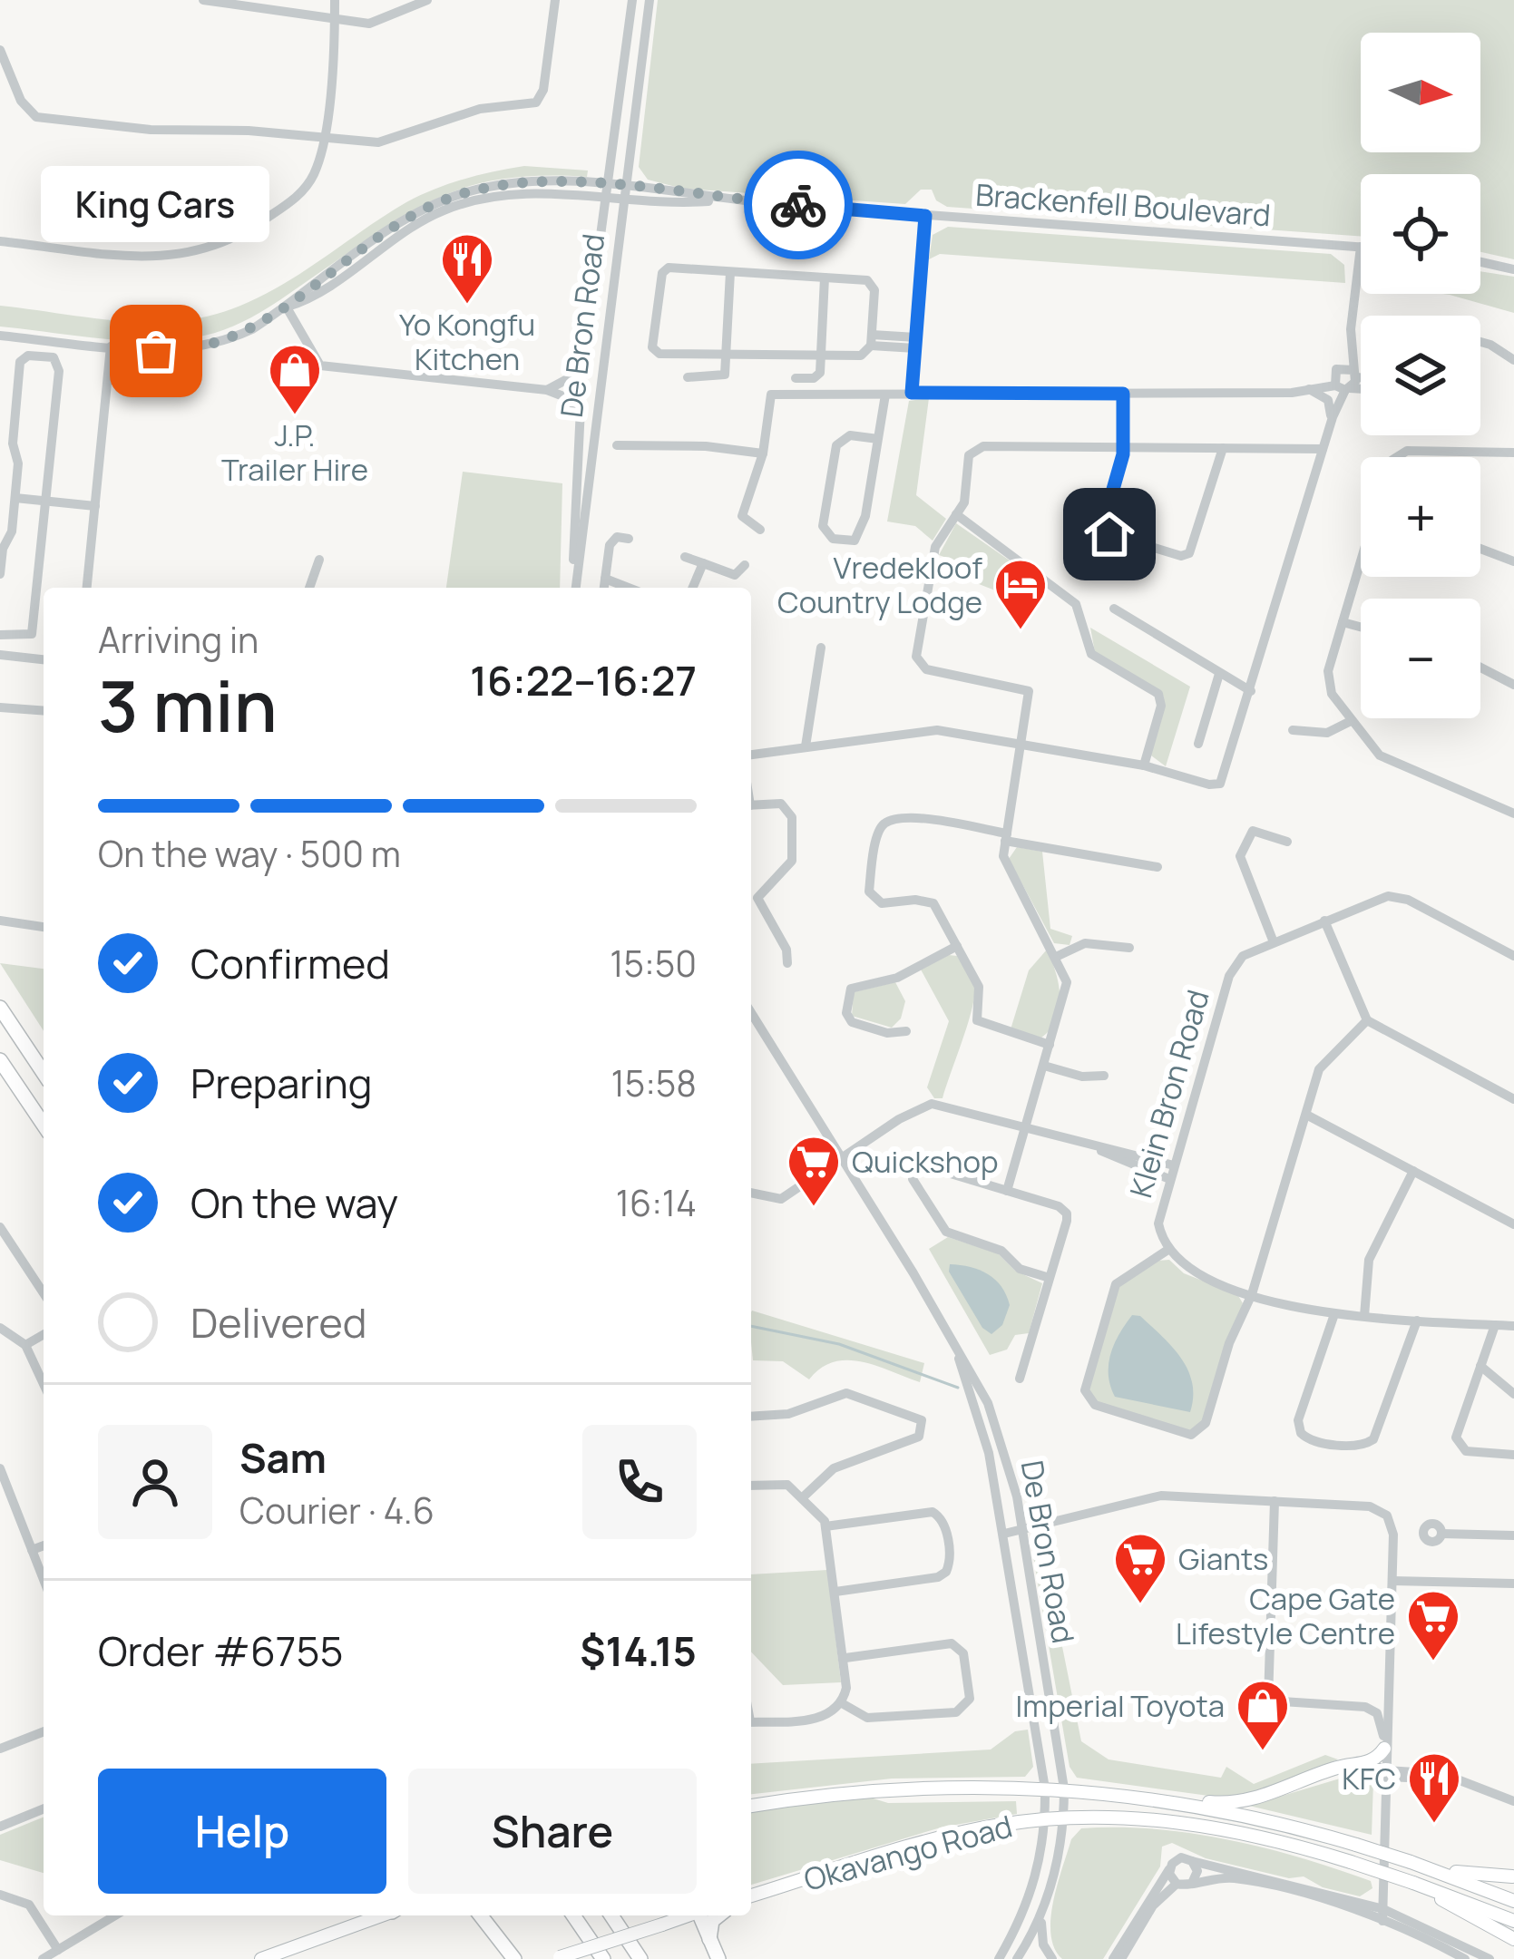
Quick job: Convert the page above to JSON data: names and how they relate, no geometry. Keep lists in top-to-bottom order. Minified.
{"streets":{"main road":["Okavango Road"],"street":["Brackenfell Boulevard","De Bron Road","Klein Bron Road"]},"crossings":[["Brackenfell Boulevard","De Bron Road"],["De Bron Road","Okavango Road"]],"places":{"restaurant":["Yo Kongfu Kitchen","KFC"],"other":["King Cars"],"shop":["J.P. Trailer Hire","Imperial Toyota"],"hotel":["Vredekloof Country Lodge"],"supermarket":["Quickshop","Giants","Cape Gate Lifestyle Centre"]},"north":"right","page":{"map_buttons":["+","−"],"bubble":"King Cars","heading":["3 min","Arriving in","16:22–16:27"],"panel":["Sam","Courier · 4.6","Order #6755","$14.15"],"bar":"On the way · 500 m","list":[["Confirmed","15:50"],["Preparing","15:58"],["On the way","16:14"],"Delivered"],"buttons":["Help","Share"]}}
